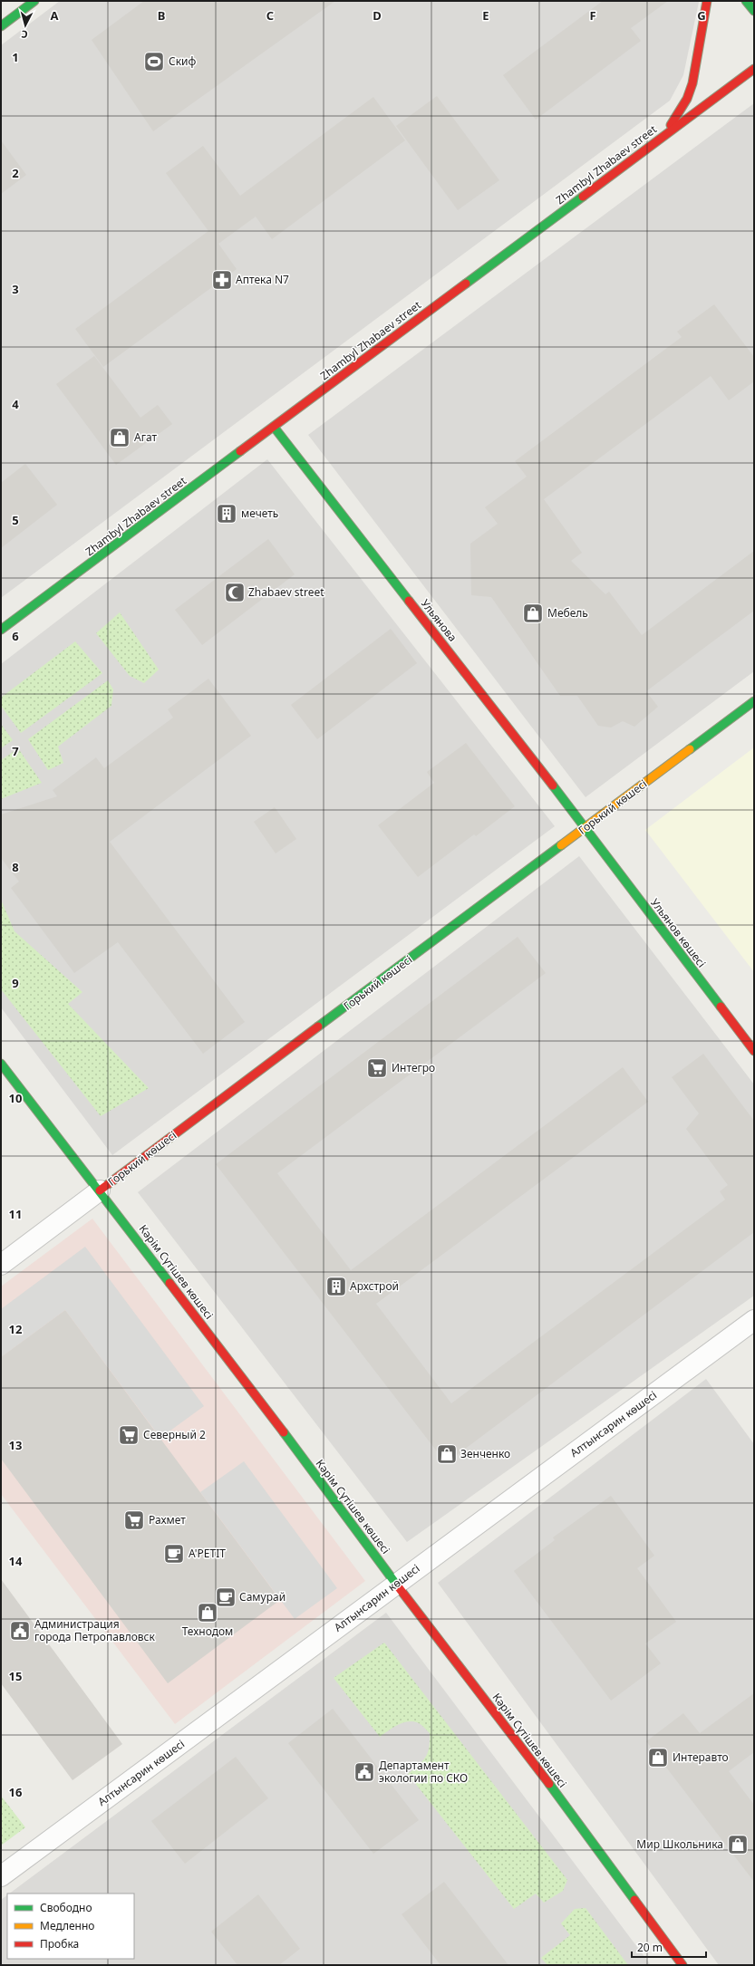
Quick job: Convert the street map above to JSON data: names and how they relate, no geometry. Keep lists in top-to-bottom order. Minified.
{"streets":{"main road":["Zhambyl Zhabaev street","Ульянова","Горький көшесі","Ульянов көшесі","Кәрім Сүтішев көшесі"],"street":["Алтынсарин көшесі"]},"crossings":[["Zhambyl Zhabaev street","Ульянова"],["Ульянова","Горький көшесі"],["Ульянова","Ульянов көшесі"],["Горький көшесі","Ульянов көшесі"],["Горький көшесі","Кәрім Сүтішев көшесі"],["Кәрім Сүтішев көшесі","Алтынсарин көшесі"]],"places":{"sports":["Скиф"],"pharmacy":["Аптека N7"],"shop":["Агат","Мебель","Зенченко","Технодом","Интеравто","Мир Школьника"],"building":["мечеть","Архстрой"],"mosque":["Zhabaev street"],"supermarket":["Интегро","Северный 2","Рахмет"],"cafe":["A'PETIT","Самурай"],"public building":["Администрация города Петропавловск","Департамент экологии по СКО"]},"legend":["Свободно","Медленно","Пробка"],"scale_bar":"20 m","north":"bottom","grid":{"columns":["A","B","C","D","E","F","G"],"rows":["1","2","3","4","5","6","7","8","9","10","11","12","13","14","15","16"]}}
